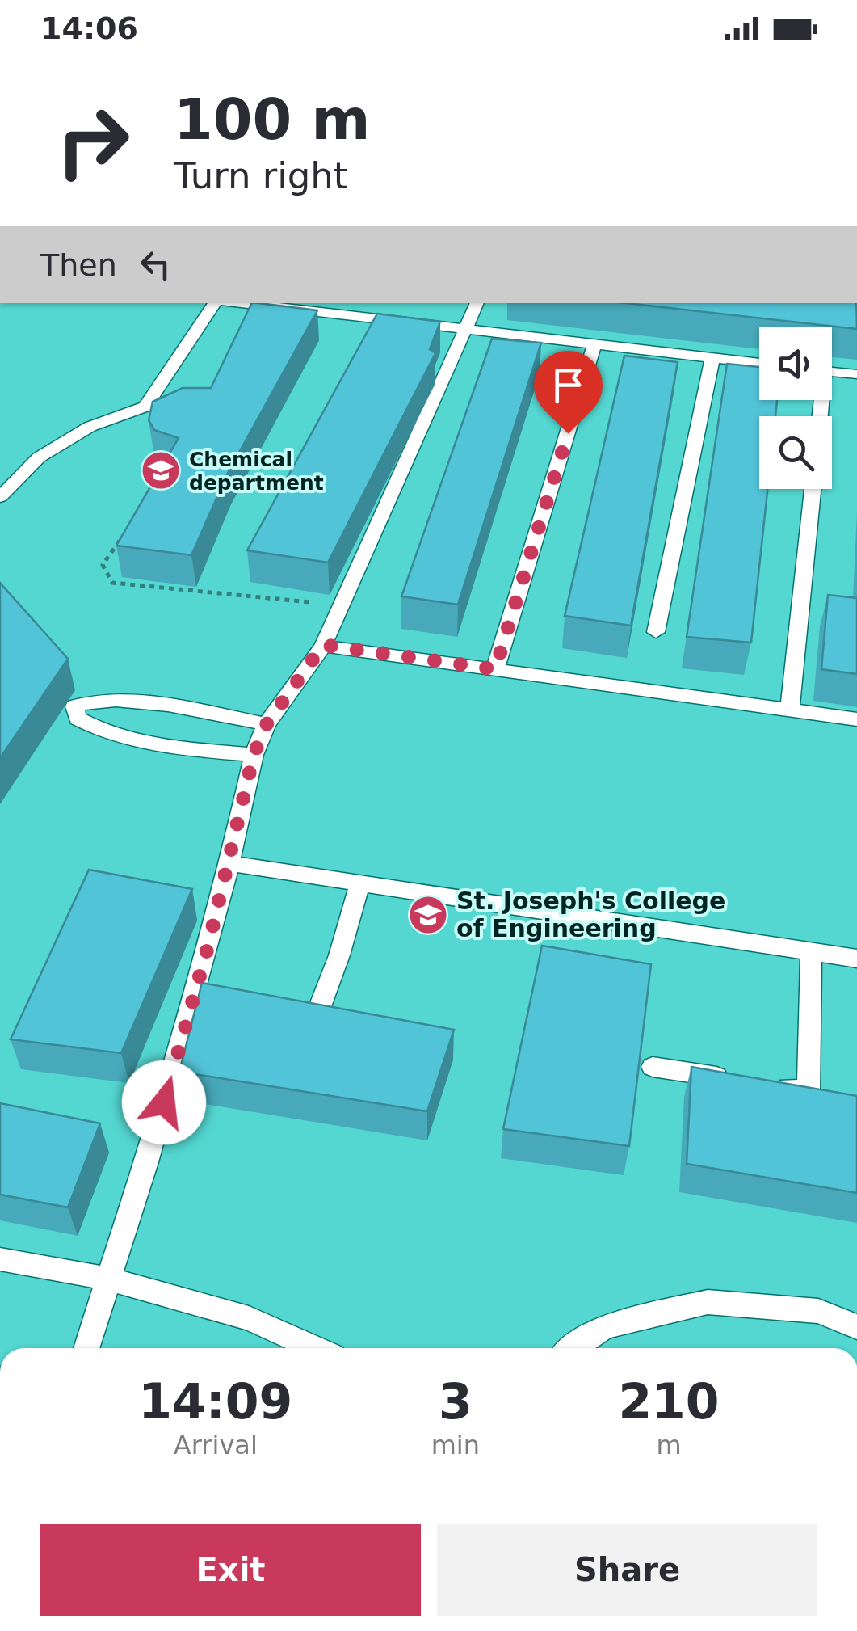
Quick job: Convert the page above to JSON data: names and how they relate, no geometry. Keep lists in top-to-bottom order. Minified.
{"places":{"school or university":["Chemical department","St. Joseph's College of Engineering"]},"page":{"status":"14:06","turn":["100 m","Turn right"],"then":"Then","eta":["14:09","Arrival","3","min","210","m"],"buttons":["Exit","Share"]}}
